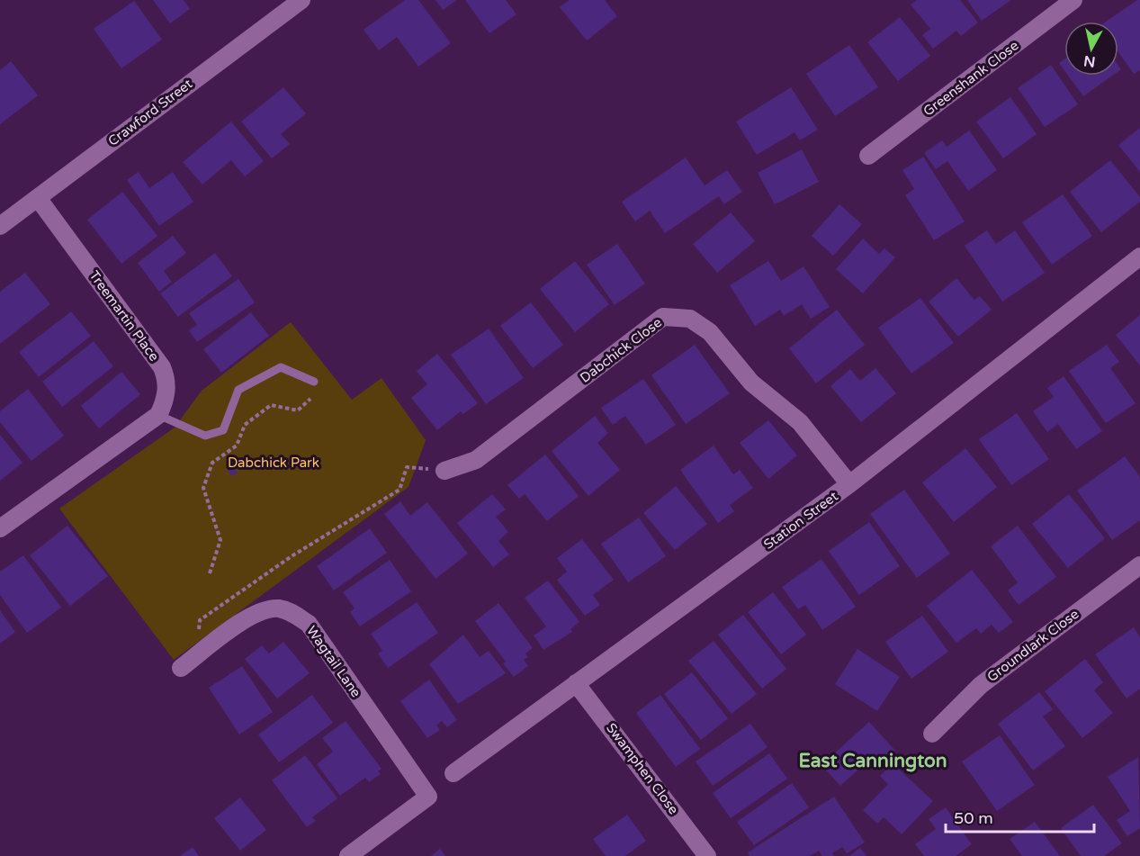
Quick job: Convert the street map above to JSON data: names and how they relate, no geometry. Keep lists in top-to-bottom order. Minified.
{"streets":{"street":["Greenshank Close","Crawford Street","Treemartin Place","Dabchick Close","Station Street","Groundlark Close","Wagtail Lane","Swamphen Close"]},"crossings":[["Crawford Street","Treemartin Place"],["Dabchick Close","Station Street"],["Station Street","Swamphen Close"]],"districts":["East Cannington"],"parks":["Dabchick Park"],"scale_bar":"50 m","north":"bottom"}
